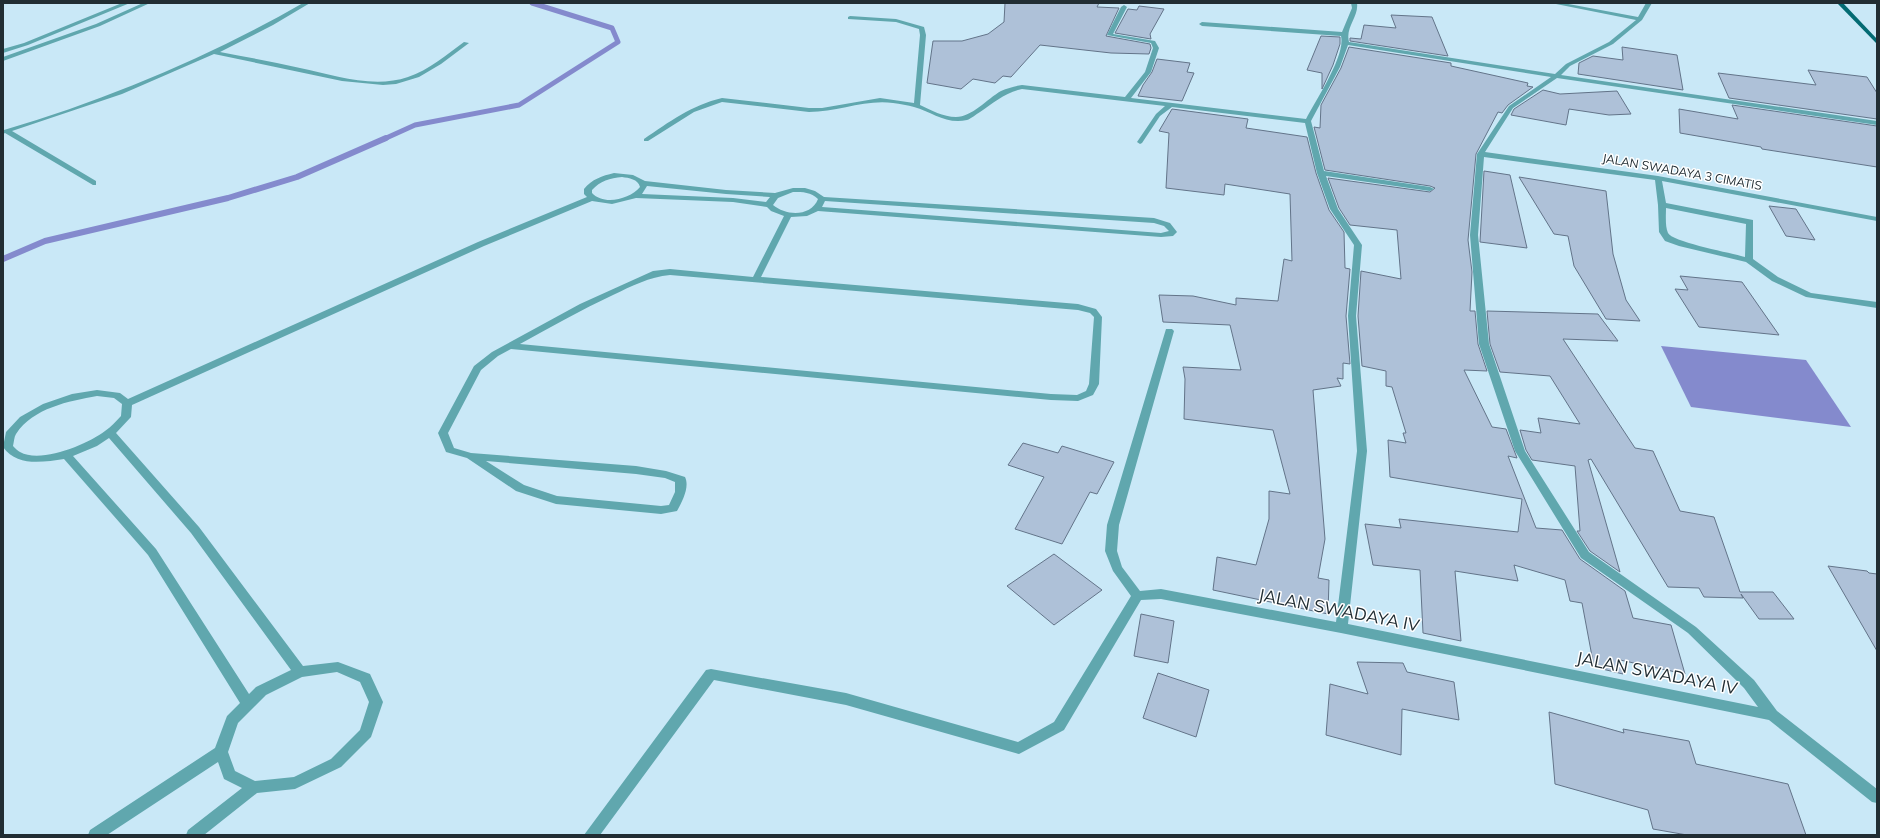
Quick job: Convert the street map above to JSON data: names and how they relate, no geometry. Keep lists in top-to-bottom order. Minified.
{"streets":{"street":["JALAN SWADAYA 3 CIMATIS","JALAN SWADAYA IV"]}}
